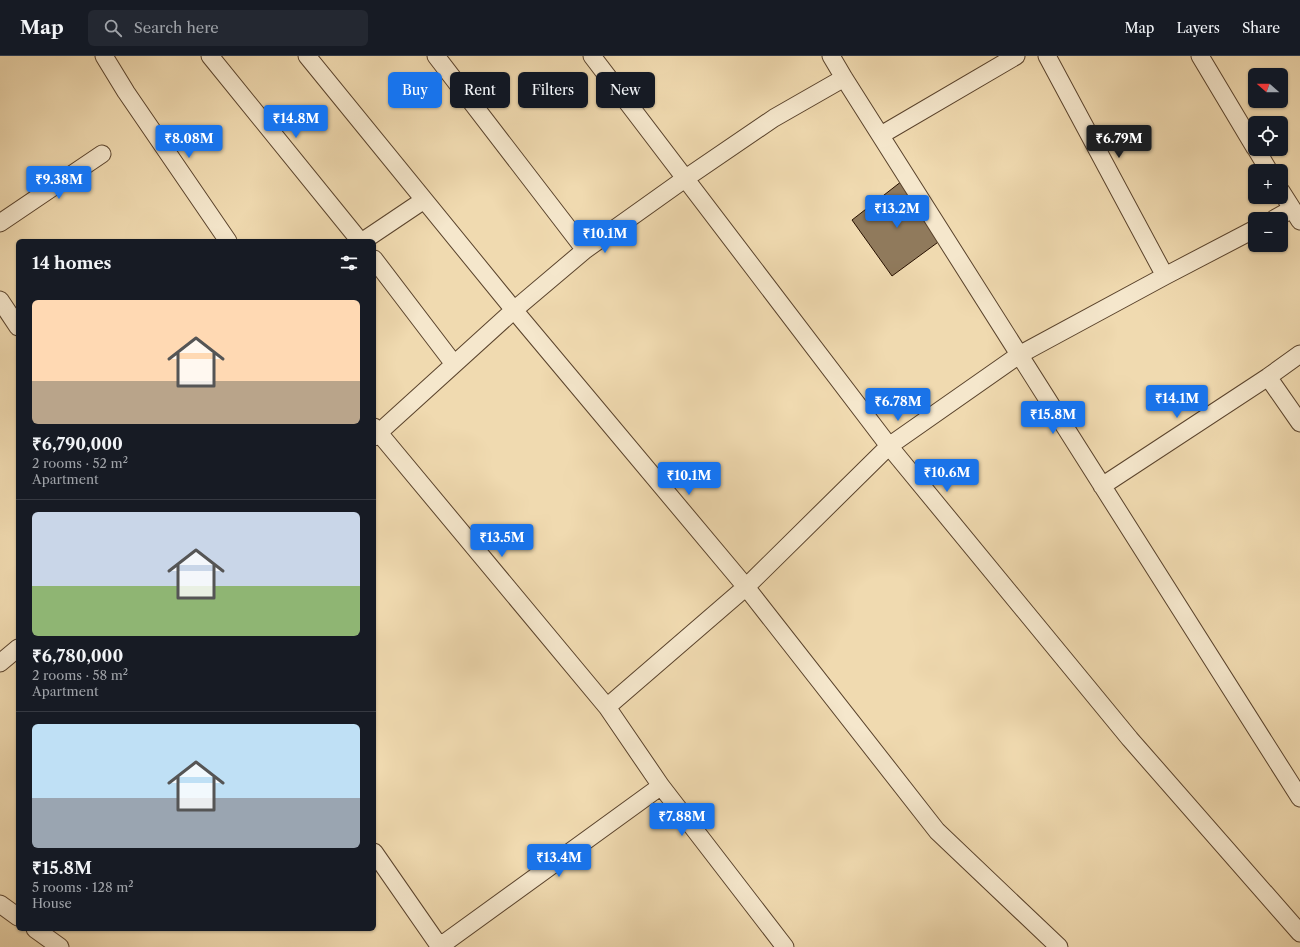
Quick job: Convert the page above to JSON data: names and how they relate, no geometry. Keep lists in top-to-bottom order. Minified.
{"north":"left","page":{"header":"Map","search":"Search here","nav":["Map","Layers","Share"],"map_buttons":["+","−"],"chip":["Buy","Rent","Filters","New"],"price":["₹14.8M","₹8.08M","₹6.79M","₹9.38M","₹13.2M","₹10.1M","₹14.1M","₹6.78M","₹15.8M","₹10.6M","₹10.1M","₹13.5M","₹7.88M","₹13.4M"],"heading":"14 homes","list":[{"name":"₹6,790,000","note":"2 rooms · 52 m² · Apartment"},{"name":"₹6,780,000","note":"2 rooms · 58 m² · Apartment"},{"name":"₹15.8M","note":"5 rooms · 128 m² · House"}]}}
